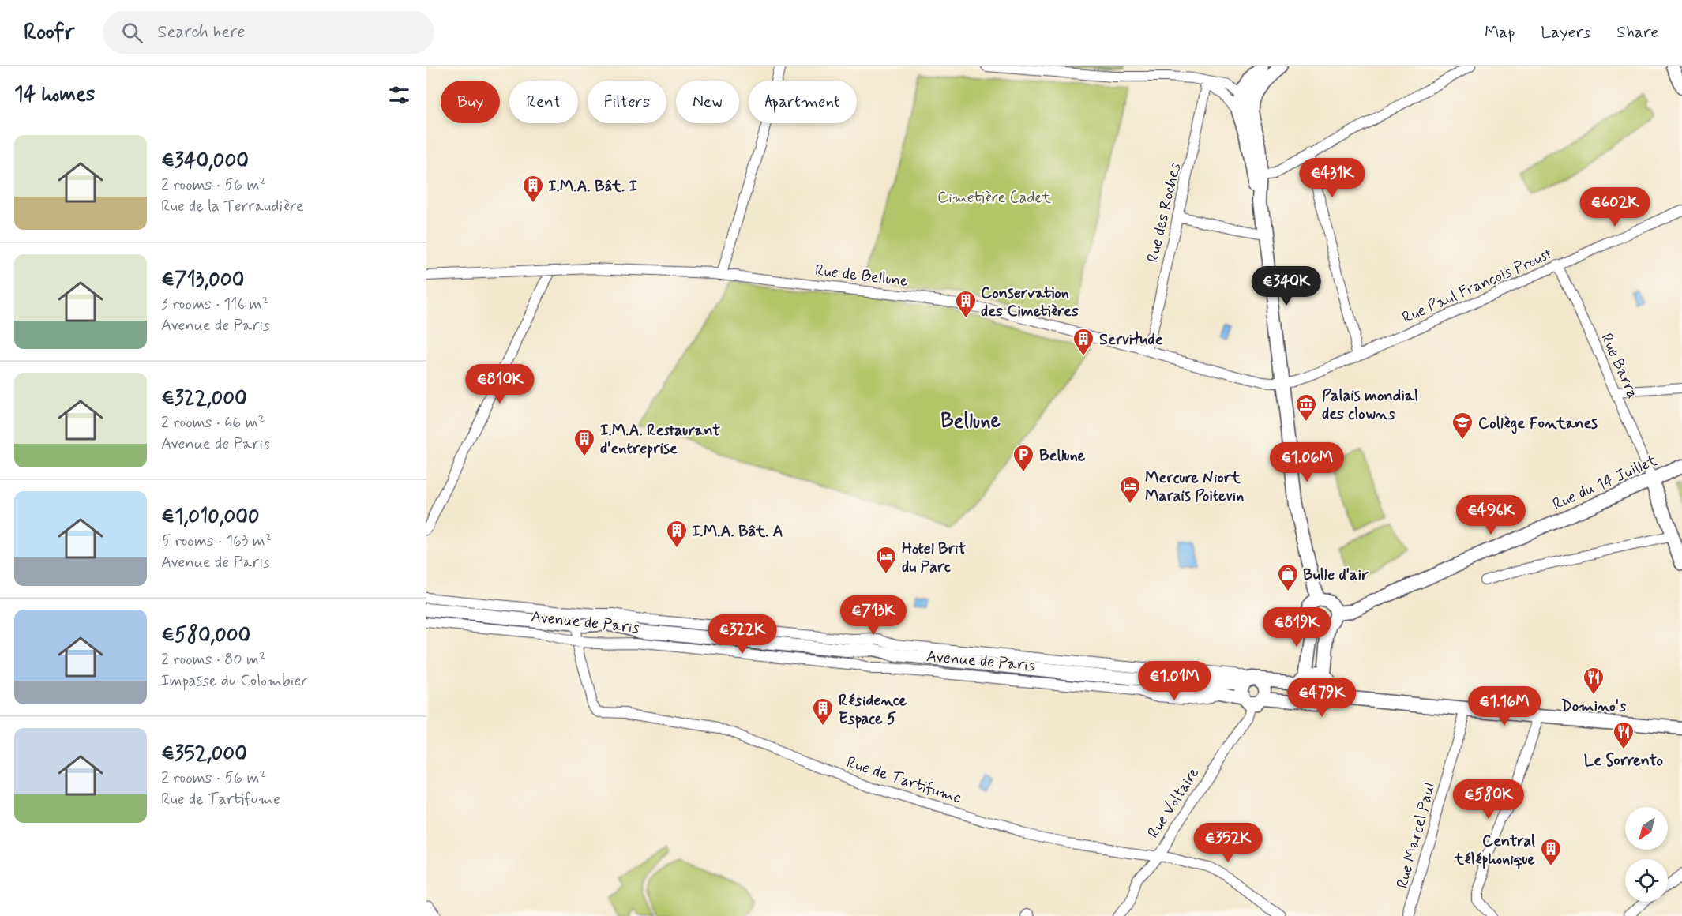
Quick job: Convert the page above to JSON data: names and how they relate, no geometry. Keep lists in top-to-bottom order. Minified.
{"streets":{"main road":["Rue du 14 Juillet","Avenue de Paris"],"street":["Rue des Roches","Rue de Bellune","Rue Paul François Proust","Rue Barra","Rue de Tartifume","Rue Voltaire","Rue Marcel Paul"]},"crossings":[["Rue des Roches","Rue de Bellune"],["Rue de Bellune","Rue Paul François Proust"],["Rue Paul François Proust","Rue Barra"],["Rue Barra","Rue du 14 Juillet"],["Avenue de Paris","Rue de Tartifume"],["Avenue de Paris","Rue Voltaire"],["Rue de Tartifume","Rue Voltaire"]],"districts":["Bellune"],"parks":["Cimetière Cadet"],"places":{"building":["I.M.A. Bât. I","Conservation des Cimetières","Servitude","I.M.A. Restaurant d'entreprise","I.M.A. Bât. A","Résidence Espace 5","Central téléphonique"],"museum":["Palais mondial des clowns"],"school or university":["Collège Fontanes"],"parking":["Bellune"],"hotel":["Mercure Niort Marais Poitevin","Hotel Brit du Parc"],"shop":["Bulle d'air"],"restaurant":["Domino's","Le Sorrento"]},"north":"bottom left","page":{"header":"Roofr","search":"Search here","nav":["Map","Layers","Share"],"heading":"14 homes","chip":["Buy","Rent","Filters","New","Apartment"],"list":[{"name":"€340,000","note":"2 rooms · 56 m² · Rue de la Terraudière"},{"name":"€713,000","note":"3 rooms · 116 m² · Avenue de Paris"},{"name":"€322,000","note":"2 rooms · 66 m² · Avenue de Paris"},{"name":"€1,010,000","note":"5 rooms · 163 m² · Avenue de Paris"},{"name":"€580,000","note":"2 rooms · 80 m² · Impasse du Colombier"},{"name":"€352,000","note":"2 rooms · 56 m² · Rue de Tartifume"}],"price":["€431K","€602K","€340K","€810K","€1.06M","€496K","€713K","€819K","€322K","€1.01M","€479K","€1.16M","€580K","€352K"]}}
